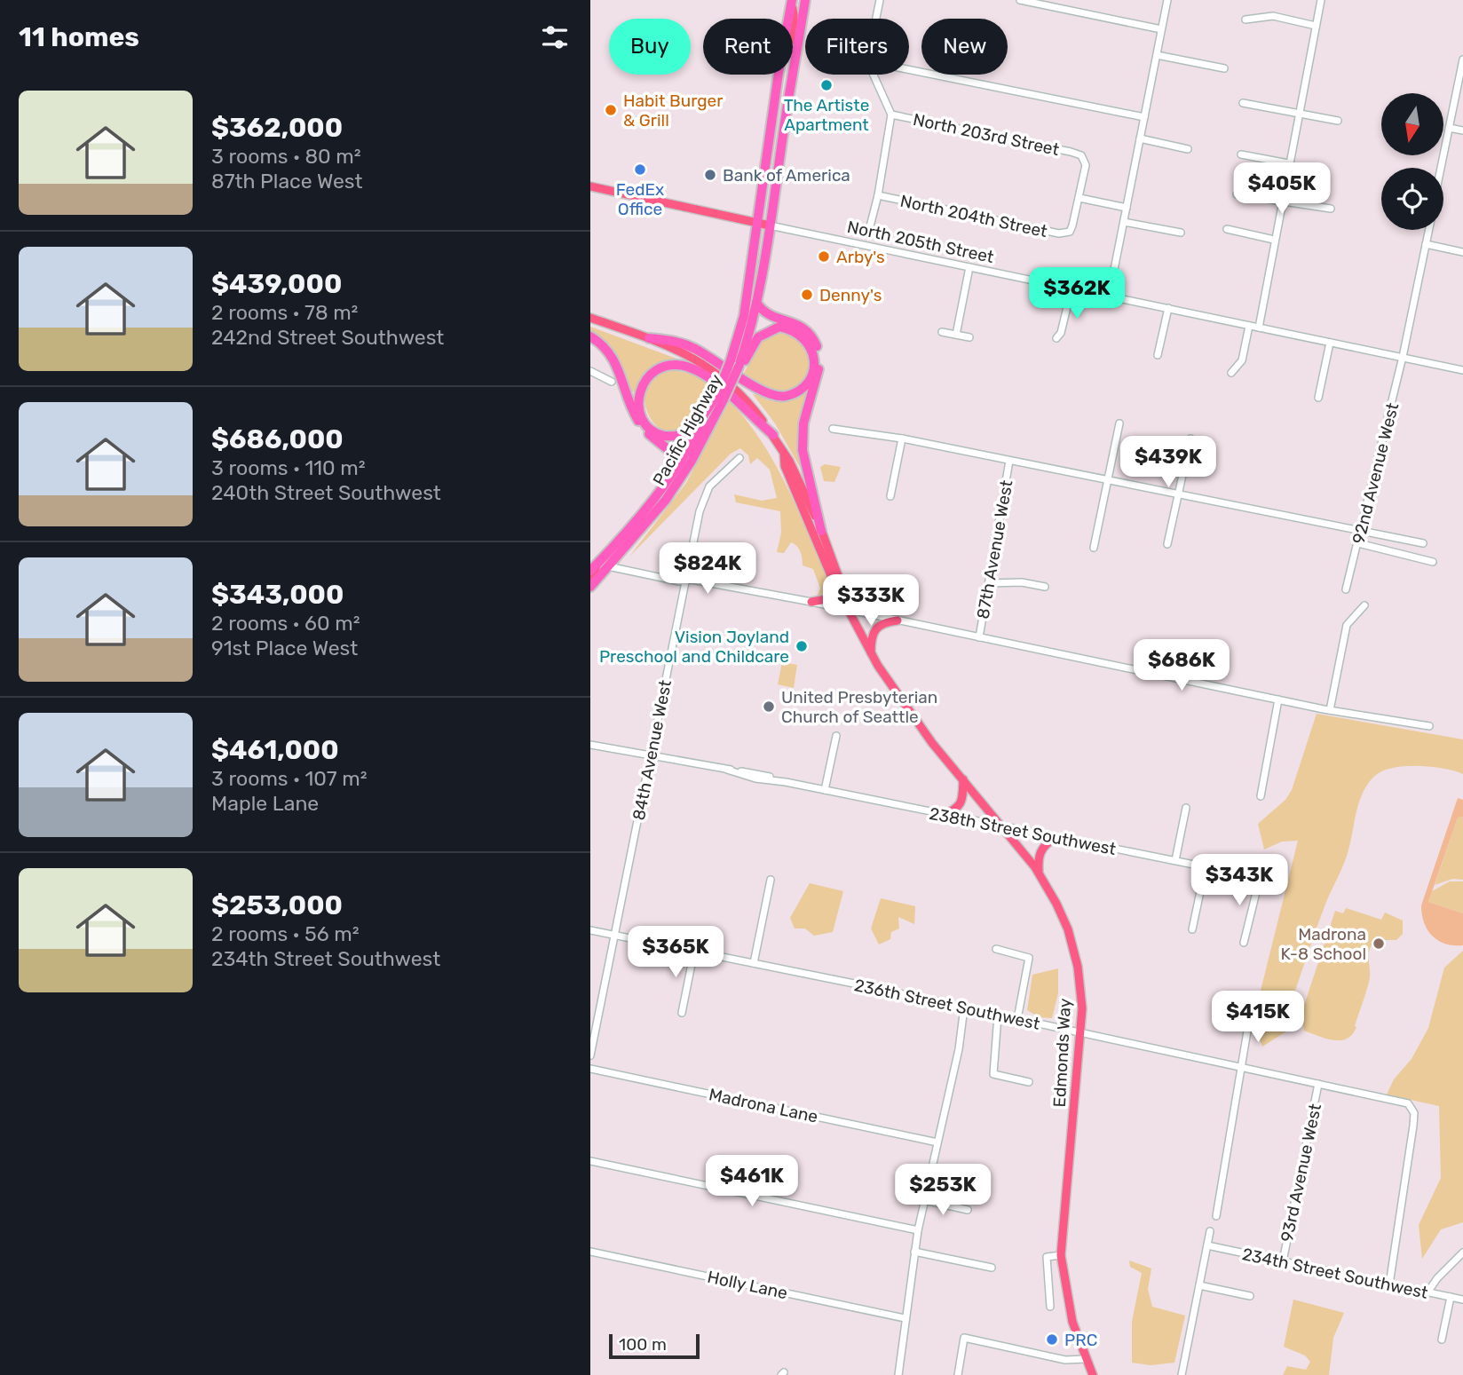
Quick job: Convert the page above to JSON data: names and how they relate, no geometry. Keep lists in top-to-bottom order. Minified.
{"streets":{"highway":["Pacific Highway"],"main road":["North 205th Street","Edmonds Way"],"street":["North 203rd Street","North 204th Street","92nd Avenue West","87th Avenue West","84th Avenue West","238th Street Southwest","236th Street Southwest","Madrona Lane","93rd Avenue West","234th Street Southwest","Holly Lane"]},"crossings":[["North 203rd Street","North 204th Street"],["North 205th Street","Pacific Highway"],["North 205th Street","92nd Avenue West"],["84th Avenue West","238th Street Southwest"],["84th Avenue West","236th Street Southwest"],["238th Street Southwest","Edmonds Way"],["236th Street Southwest","Edmonds Way"],["236th Street Southwest","93rd Avenue West"],["236th Street Southwest","234th Street Southwest"],["93rd Avenue West","234th Street Southwest"]],"places":["The Artiste Apartment","Habit Burger & Grill","FedEx Office","Bank of America","Arby's","Denny's","Vision Joyland Preschool and Childcare","United Presbyterian Church of Seattle","Madrona K-8 School","PRC"],"scale_bar":"100 m","north":"bottom","page":{"heading":"11 homes","chip":["Buy","Rent","Filters","New"],"list":[{"name":"$362,000","note":"3 rooms · 80 m² · 87th Place West"},{"name":"$439,000","note":"2 rooms · 78 m² · 242nd Street Southwest"},{"name":"$686,000","note":"3 rooms · 110 m² · 240th Street Southwest"},{"name":"$343,000","note":"2 rooms · 60 m² · 91st Place West"},{"name":"$461,000","note":"3 rooms · 107 m² · Maple Lane"},{"name":"$253,000","note":"2 rooms · 56 m² · 234th Street Southwest"}],"price":["$405K","$362K","$439K","$824K","$333K","$686K","$343K","$365K","$415K","$461K","$253K"],"scale":"100 m"}}
